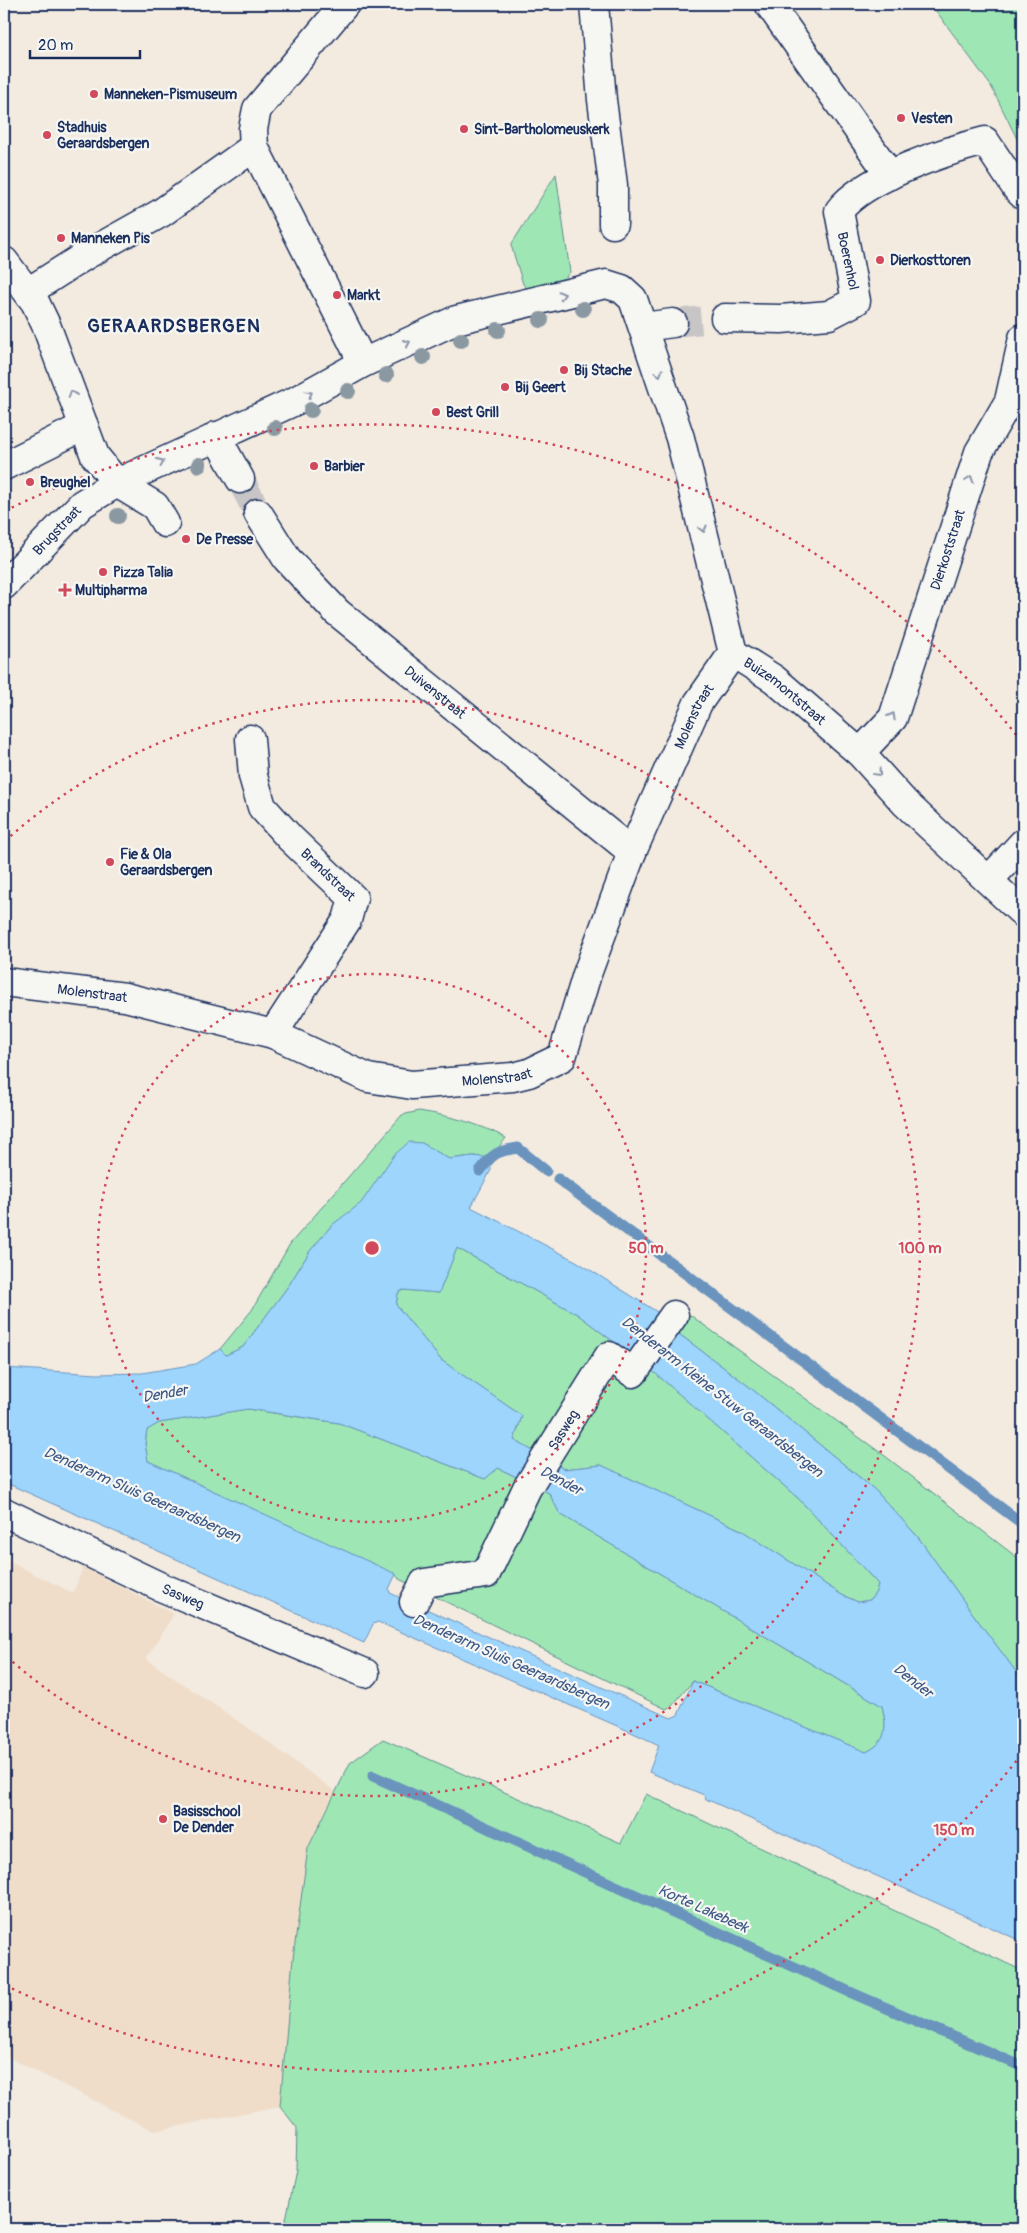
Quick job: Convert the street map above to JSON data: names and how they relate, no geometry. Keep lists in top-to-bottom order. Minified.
{"streets":{"street":["Boerenhol","Brugstraat","Dierkoststraat","Duivenstraat","Buizemontstraat","Molenstraat","Brandstraat","Sasweg"]},"crossings":[["Dierkoststraat","Buizemontstraat"],["Duivenstraat","Molenstraat"],["Buizemontstraat","Molenstraat"],["Molenstraat","Brandstraat"]],"one_way":["Dierkoststraat","Buizemontstraat"],"districts":["GERAARDSBERGEN"],"water":["Dender","Denderarm Kleine Stuw Geraardsbergen","Denderarm Sluis Geeraardsbergen","Korte Lakebeek"],"places":{"other":["Manneken-Pismuseum","Vesten","Sint-Bartholomeuskerk","Stadhuis Geraardsbergen","Manneken Pis","Dierkosttoren","Markt","Bij Stache","Bij Geert","Best Grill","Barbier","Breughel","De Presse","Pizza Talia","Fie & Ola Geraardsbergen","Basisschool De Dender"],"health":["Multipharma"]},"scale_bar":"20 m","rings":["50 m","100 m","150 m"]}
